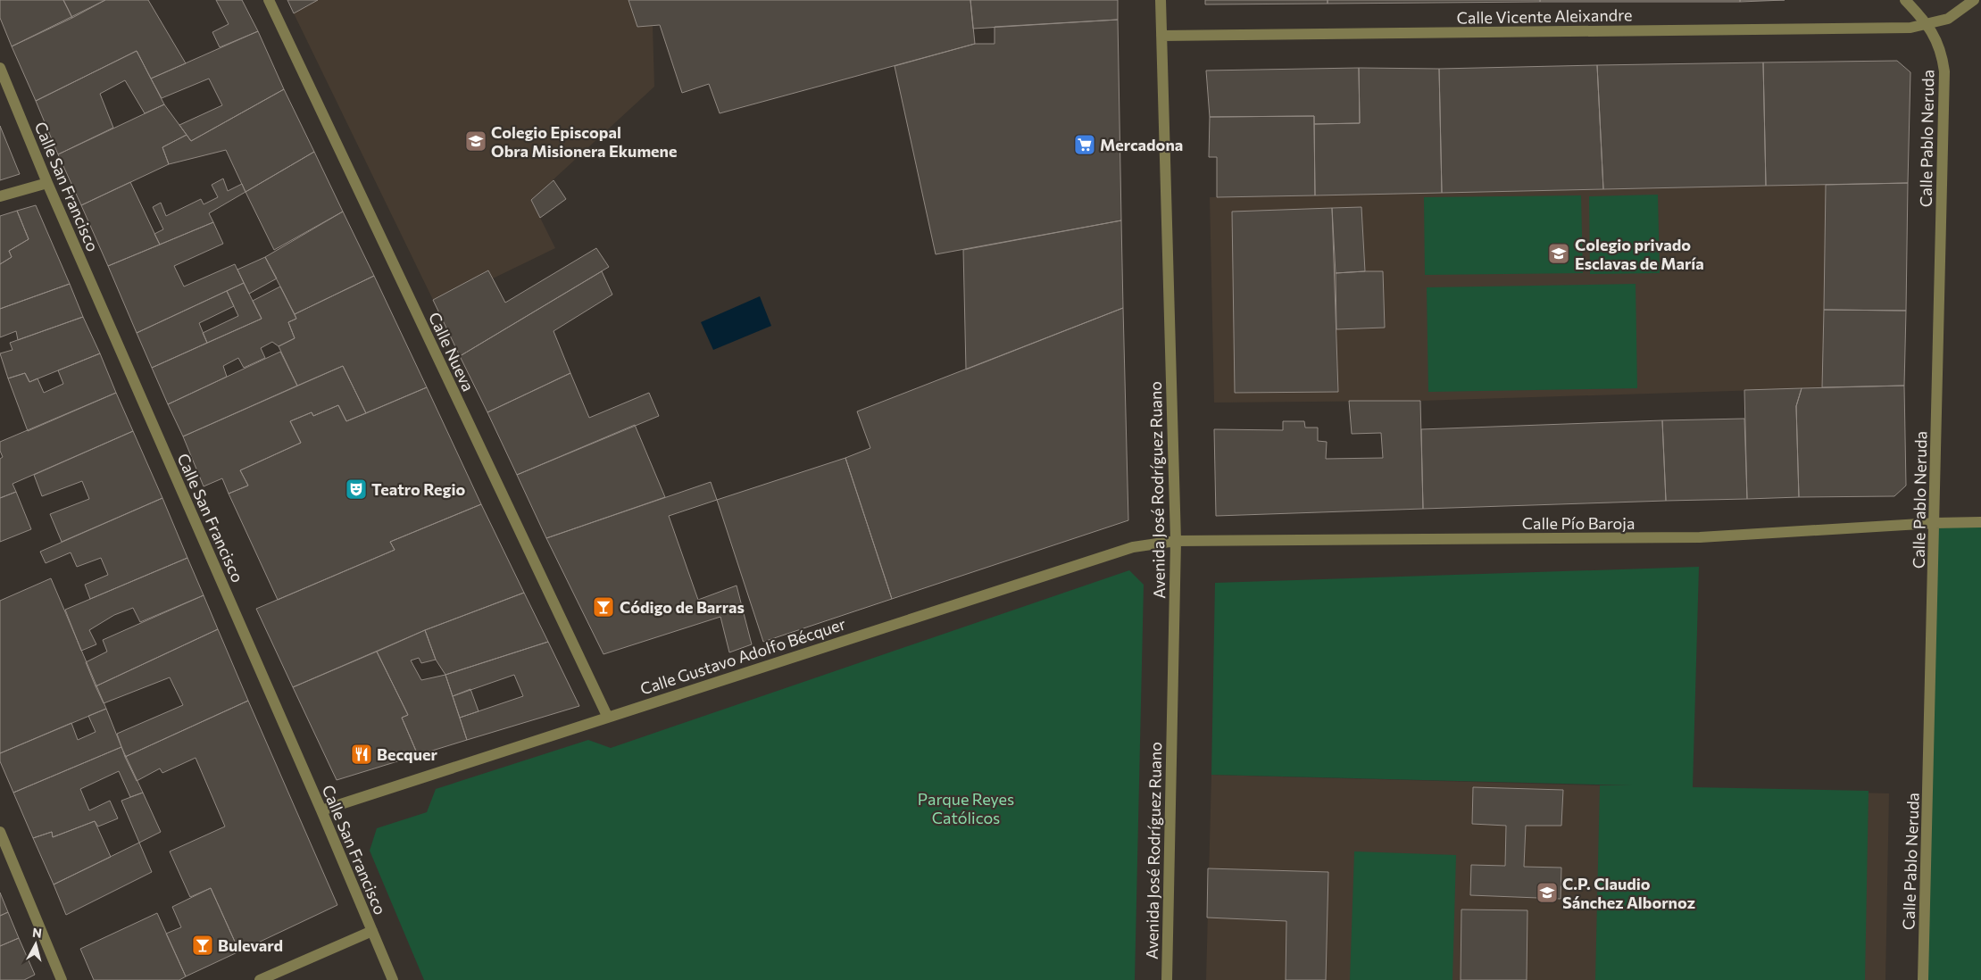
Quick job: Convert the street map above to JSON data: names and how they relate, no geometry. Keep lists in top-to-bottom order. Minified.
{"streets":{"street":["Calle Vicente Aleixandre","Calle Pablo Neruda","Calle San Francisco","Calle Nueva","Avenida José Rodríguez Ruano","Calle Pío Baroja","Calle Gustavo Adolfo Bécquer"]},"crossings":[["Calle Vicente Aleixandre","Calle Pablo Neruda"],["Calle Vicente Aleixandre","Avenida José Rodríguez Ruano"],["Calle Pablo Neruda","Calle Pío Baroja"],["Calle San Francisco","Calle Gustavo Adolfo Bécquer"],["Calle Nueva","Calle Gustavo Adolfo Bécquer"],["Avenida José Rodríguez Ruano","Calle Pío Baroja"],["Avenida José Rodríguez Ruano","Calle Gustavo Adolfo Bécquer"],["Calle Pío Baroja","Calle Gustavo Adolfo Bécquer"]],"parks":["Parque Reyes Católicos"],"places":{"school or university":["Colegio Episcopal Obra Misionera Ekumene","Colegio privado Esclavas de María","C.P. Claudio Sánchez Albornoz"],"supermarket":["Mercadona"],"theatre":["Teatro Regio"],"bar":["Código de Barras","Bulevard"],"restaurant":["Becquer"]},"north":"top"}
